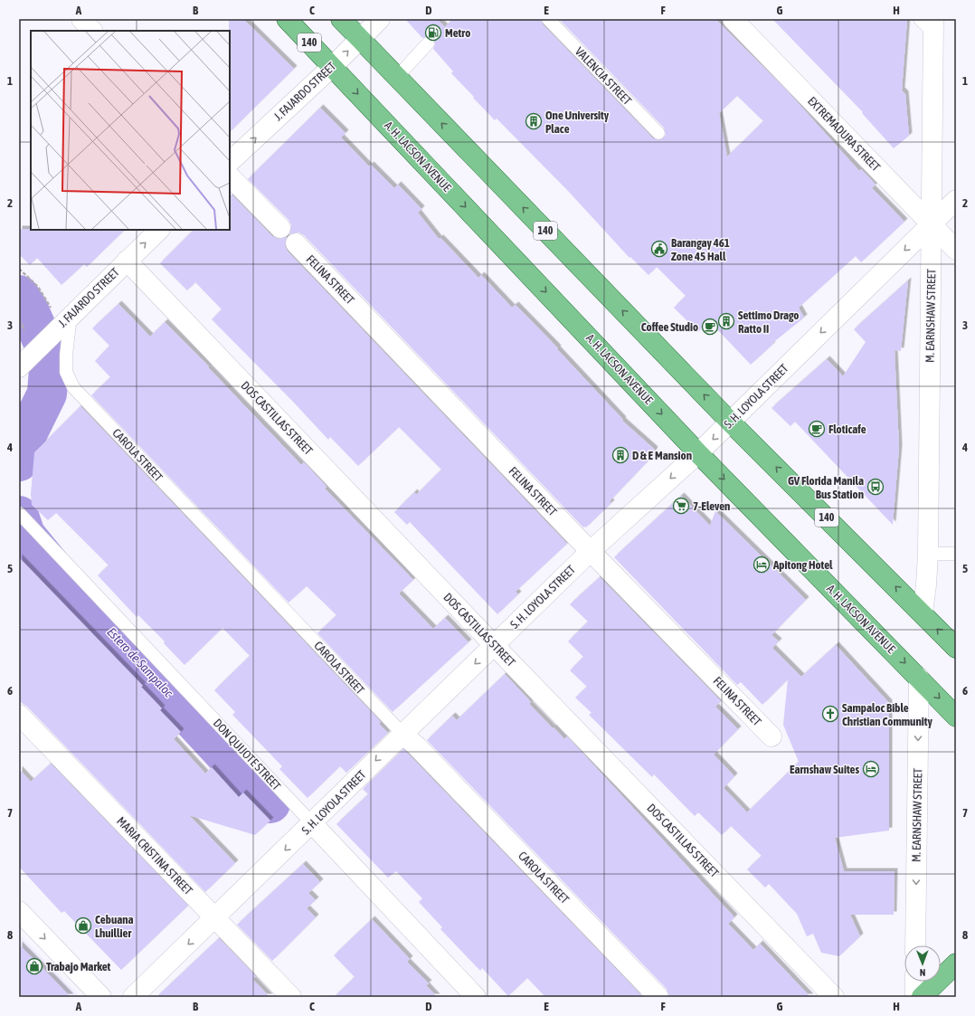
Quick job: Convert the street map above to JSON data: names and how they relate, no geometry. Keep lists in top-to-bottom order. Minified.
{"streets":{"main road":["140","A. H. LACSON AVENUE"],"street":["J. FAJARDO STREET","EXTREMADURA STREET","FELINA STREET","M. EARNSHAW STREET","S. H. LOYOLA STREET","DOS CASTILLAS STREET","CAROLA STREET","DON QUIJOTE STREET","MARIA CRISTINA STREET"],"lane":["VALENCIA STREET"]},"crossings":[["140","J. FAJARDO STREET"],["140","M. EARNSHAW STREET"],["140","S. H. LOYOLA STREET"],["J. FAJARDO STREET","A. H. LACSON AVENUE"],["J. FAJARDO STREET","DOS CASTILLAS STREET"],["J. FAJARDO STREET","CAROLA STREET"],["EXTREMADURA STREET","M. EARNSHAW STREET"],["EXTREMADURA STREET","S. H. LOYOLA STREET"],["A. H. LACSON AVENUE","M. EARNSHAW STREET"],["A. H. LACSON AVENUE","S. H. LOYOLA STREET"],["FELINA STREET","S. H. LOYOLA STREET"],["M. EARNSHAW STREET","S. H. LOYOLA STREET"],["S. H. LOYOLA STREET","DOS CASTILLAS STREET"],["S. H. LOYOLA STREET","CAROLA STREET"],["S. H. LOYOLA STREET","DON QUIJOTE STREET"],["S. H. LOYOLA STREET","MARIA CRISTINA STREET"]],"one_way":["J. FAJARDO STREET","S. H. LOYOLA STREET"],"water":["Estero de Sampaloc"],"places":{"fuel station":["Metro"],"building":["One University Place","Settimo Drago Ratto II","D & E Mansion"],"public building":["Barangay 461 Zone 45 Hall"],"cafe":["Coffee Studio","Floticafe"],"bus stop":["GV Florida Manila Bus Station"],"supermarket":["7-Eleven"],"hotel":["Apitong Hotel","Earnshaw Suites"],"church":["Sampaloc Bible Christian Community"],"shop":["Cebuana Lhuillier","Trabajo Market"]},"north":"bottom","grid":{"columns":["A","B","C","D","E","F","G","H"],"rows":["1","2","3","4","5","6","7","8"]}}
